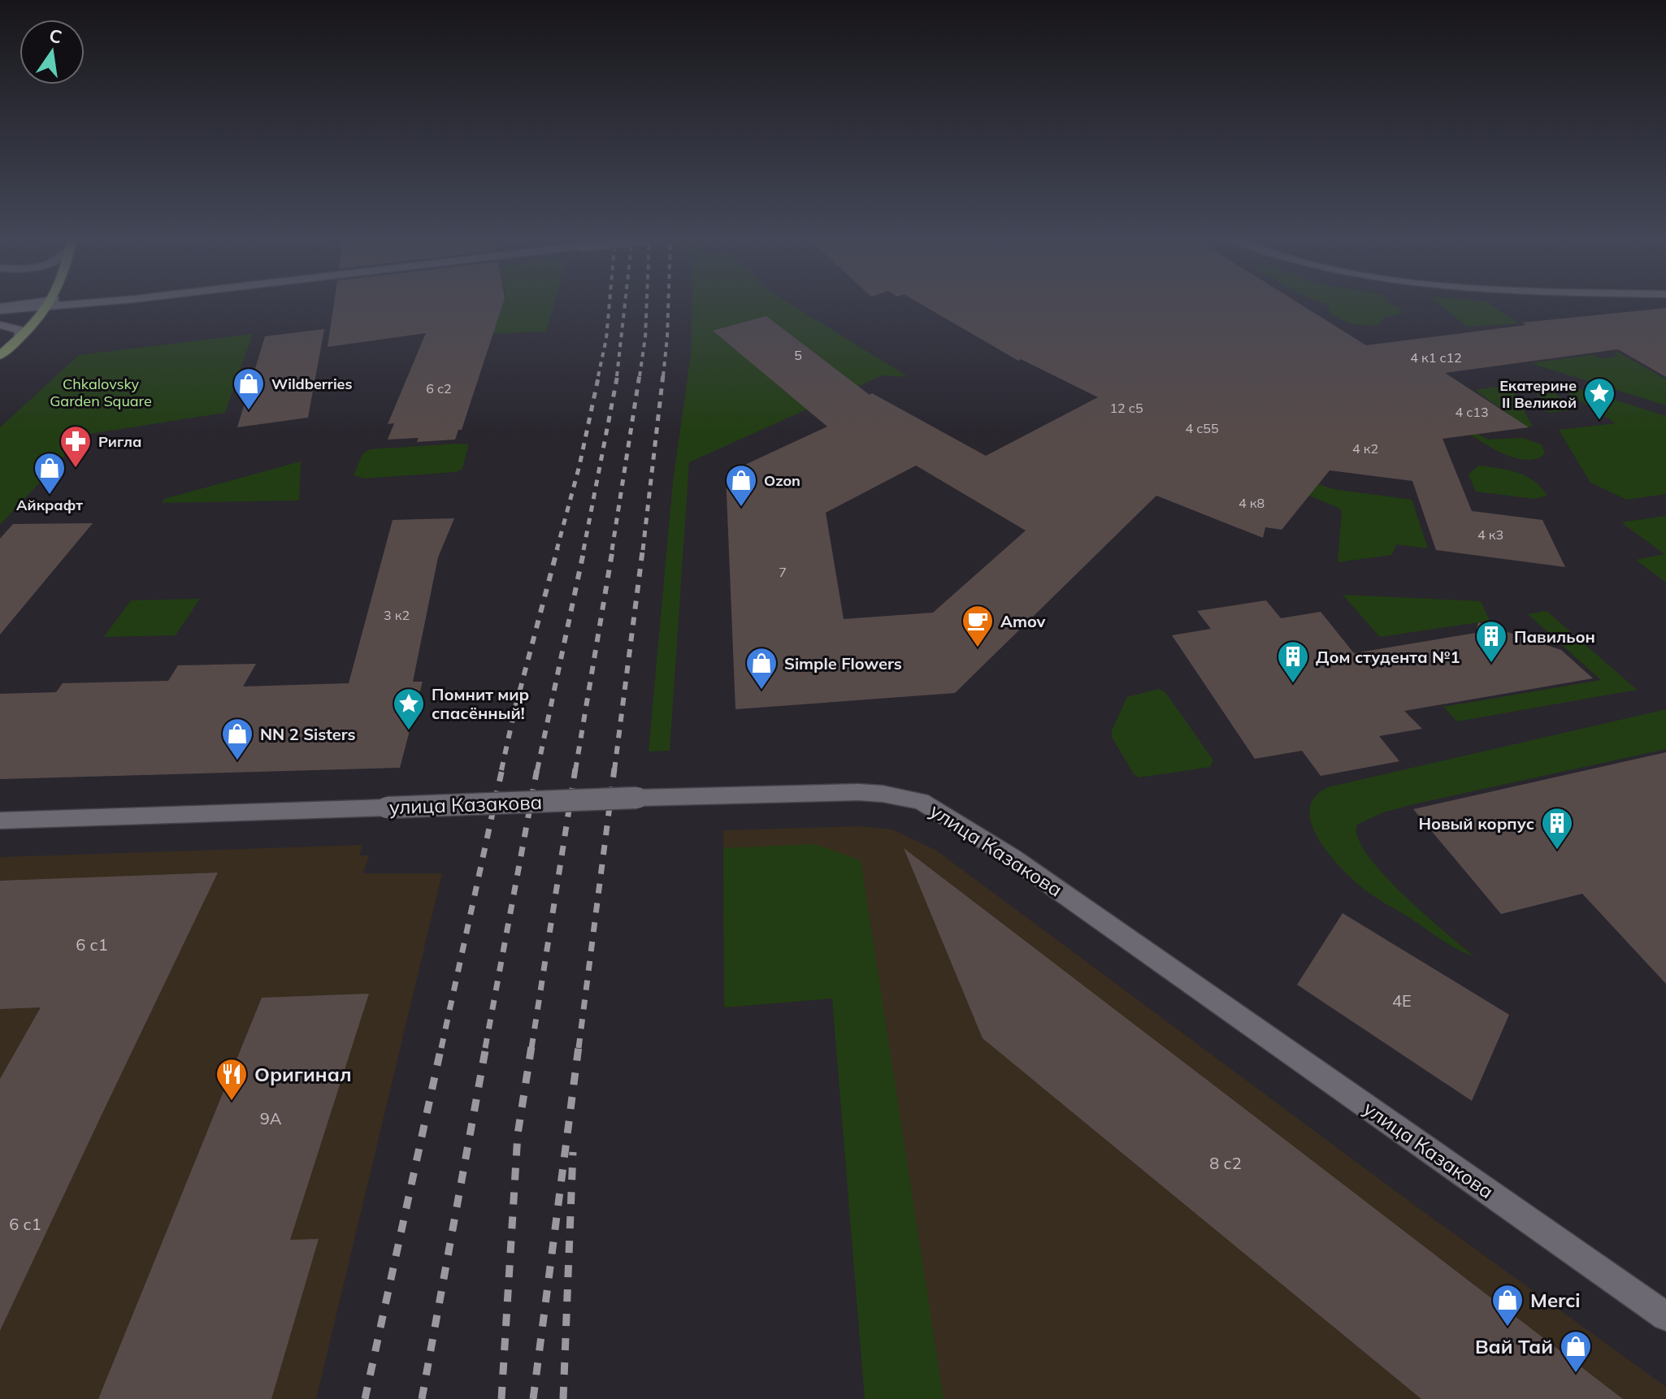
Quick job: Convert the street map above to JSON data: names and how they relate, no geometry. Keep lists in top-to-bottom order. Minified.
{"streets":{"street":["улица Казакова"]},"parks":["Chkalovsky Garden Square"],"places":{"shop":["Wildberries","Айкрафт","Ozon","Simple Flowers","NN 2 Sisters","Merci","Вай Тай"],"place":["Екатерине II Великой","Помнит мир спасённый!"],"pharmacy":["Ригла"],"cafe":["Amov"],"building":["Павильон","Дом студента №1","Новый корпус"],"restaurant":["Оригинал"]},"house_numbers":["5","4 к1 с12","6 с2","12 с5","4 с13","4 с55","4 к2","4 к8","4 к3","7","3 к2","6 с1","4Е","9A","8 с2","6 с1"],"north":"top"}
